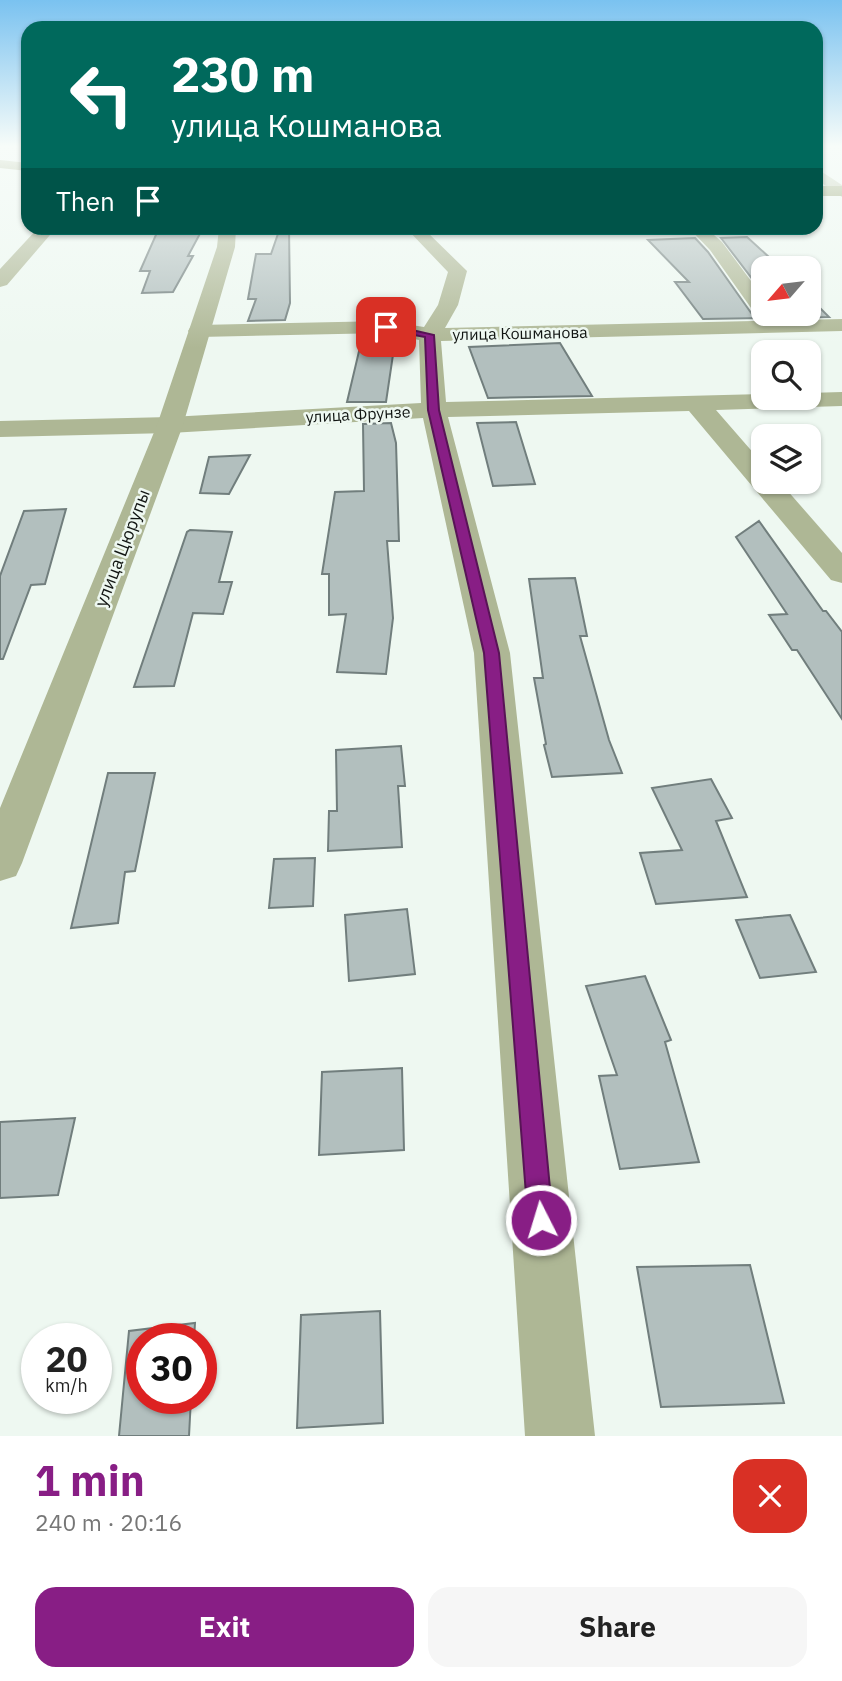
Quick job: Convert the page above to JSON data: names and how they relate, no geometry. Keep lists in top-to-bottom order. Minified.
{"streets":{"street":["улица Кошманова","улица Фрунзе","улица Цюрупы"]},"crossings":[["улица Кошманова","улица Цюрупы"],["улица Фрунзе","улица Цюрупы"]],"north":"bottom left","page":{"turn":["230 m","улица Кошманова"],"then":"Then","speed":"20 km/h","limit":"30","heading":["1 min","240 m · 20:16"],"buttons":["Exit","Share"]}}
